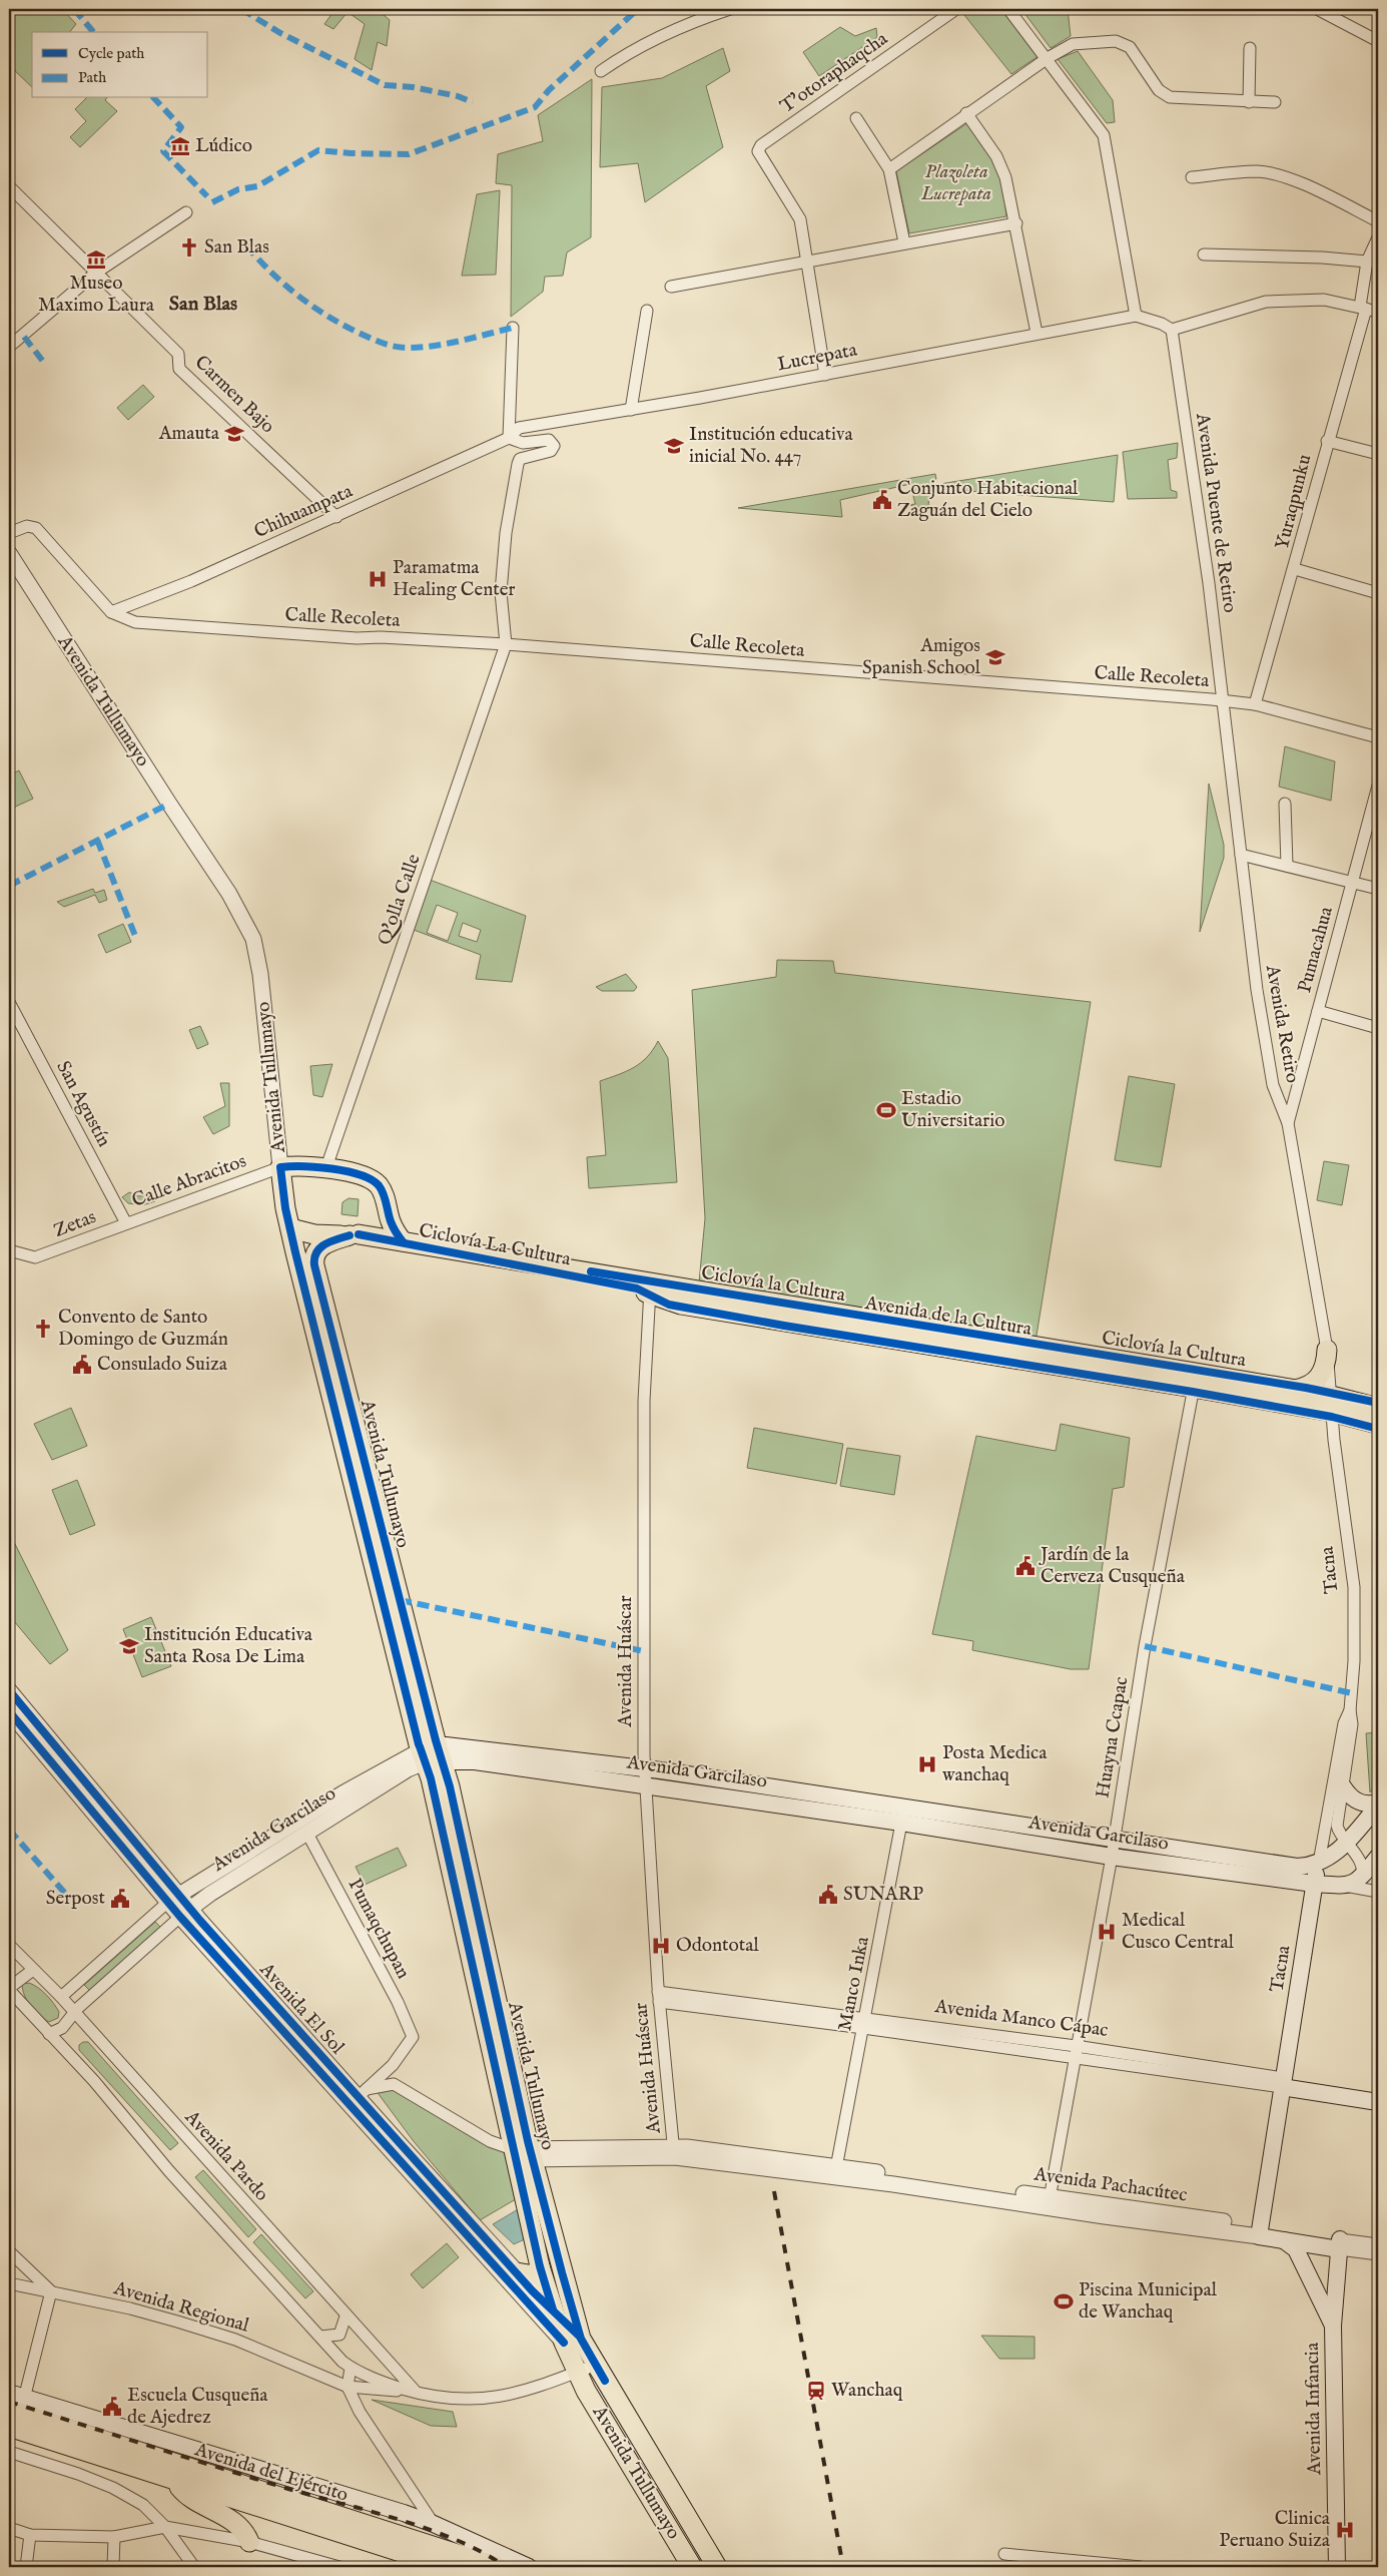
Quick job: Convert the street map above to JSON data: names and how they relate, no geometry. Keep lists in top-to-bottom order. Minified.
{"streets":{"main road":["Avenida Tullumayo","Avenida de la Cultura","Tacna","Avenida Garcilaso","Avenida Manco Cápac","Avenida Pachacútec","Avenida Infancia","Avenida del Ejército"],"street":["T'otoraphaqcha","Lucrepata","Carmen Bajo","Yuraqpunku","Chihuampata","Avenida Puente de Retiro","Calle Recoleta","Q'olla Calle","Pumacahua","Avenida Retiro","San Agustín","Calle Abracitos","Zetas","Avenida Huáscar","Huayna Ccapac","Pumaqchupan","Manco Inka","Avenida El Sol","Avenida Pardo","Avenida Regional"],"cycle path":["Ciclovía La Cultura","Ciclovía la Cultura"]},"crossings":[["Lucrepata","Chihuampata"],["Carmen Bajo","Chihuampata"],["Yuraqpunku","Calle Recoleta"],["Chihuampata","Calle Recoleta"],["Avenida Puente de Retiro","Calle Recoleta"],["Avenida Puente de Retiro","Avenida Retiro"],["Calle Recoleta","Q'olla Calle"],["Calle Recoleta","Avenida Retiro"],["Avenida Tullumayo","Calle Abracitos"],["Avenida Tullumayo","Avenida de la Cultura"],["Avenida Tullumayo","Avenida Garcilaso"],["Avenida Tullumayo","Avenida El Sol"],["Avenida Tullumayo","Avenida Pachacútec"],["Pumacahua","Avenida Retiro"],["San Agustín","Calle Abracitos"],["San Agustín","Zetas"],["Calle Abracitos","Zetas"],["Avenida de la Cultura","Tacna"],["Avenida de la Cultura","Avenida Huáscar"],["Avenida de la Cultura","Huayna Ccapac"],["Tacna","Avenida Garcilaso"],["Tacna","Avenida Manco Cápac"],["Tacna","Avenida Pachacútec"],["Avenida Huáscar","Avenida Garcilaso"],["Avenida Huáscar","Avenida Manco Cápac"],["Avenida Huáscar","Avenida Pachacútec"],["Huayna Ccapac","Avenida Garcilaso"],["Huayna Ccapac","Avenida Manco Cápac"],["Huayna Ccapac","Avenida Pachacútec"],["Avenida Garcilaso","Pumaqchupan"],["Avenida Garcilaso","Manco Inka"],["Avenida Garcilaso","Avenida El Sol"],["Avenida Garcilaso","Avenida Pardo"],["Manco Inka","Avenida Manco Cápac"],["Manco Inka","Avenida Pachacútec"],["Avenida Pardo","Avenida Regional"],["Avenida Pachacútec","Avenida Infancia"]],"districts":["San Blas"],"parks":["Plazoleta Lucrepata"],"places":{"museum":["Lúdico","Museo Maximo Laura"],"church":["San Blas","Convento de Santo Domingo de Guzmán"],"school or university":["Amauta","Institución educativa inicial No. 447","Amigos Spanish School","Institución Educativa Santa Rosa De Lima"],"public building":["Conjunto Habitacional Zaguán del Cielo","Consulado Suiza","Jardín de la Cerveza Cusqueña","SUNARP","Serpost","Escuela Cusqueña de Ajedrez"],"hospital":["Paramatma Healing Center","Posta Medica wanchaq","Medical Cusco Central","Odontotal","Clinica Peruano Suiza"],"sports":["Estadio Universitario","Piscina Municipal de Wanchaq"],"station":["Wanchaq"]},"legend":["Cycle path","Path"]}
